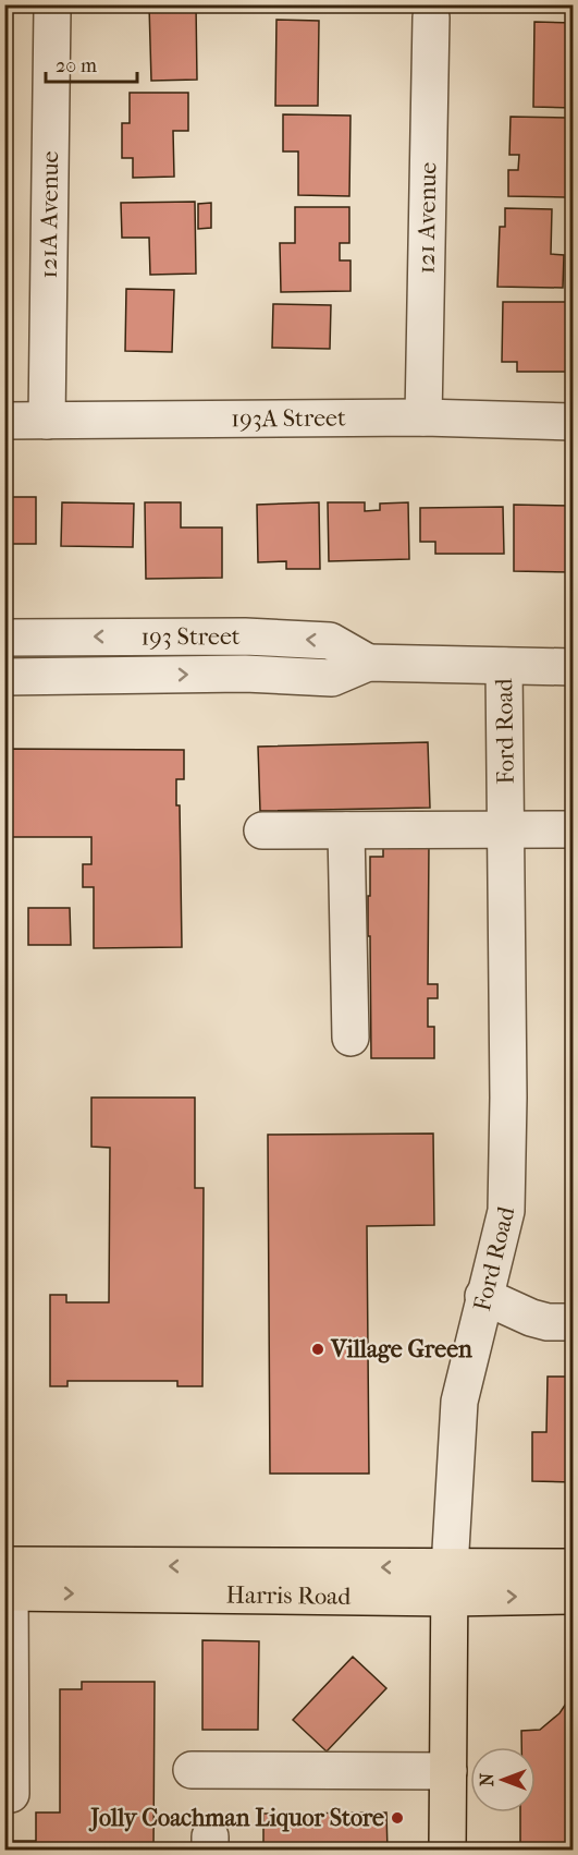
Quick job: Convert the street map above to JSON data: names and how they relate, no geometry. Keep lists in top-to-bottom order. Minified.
{"streets":{"main road":["Ford Road","Harris Road"],"street":["121A Avenue","121 Avenue","193A Street","193 Street"]},"crossings":[["121A Avenue","193A Street"],["121 Avenue","193A Street"],["193 Street","Ford Road"],["Ford Road","Harris Road"]],"places":["Village Green","Jolly Coachman Liquor Store"],"scale_bar":"20 m","north":"left"}
